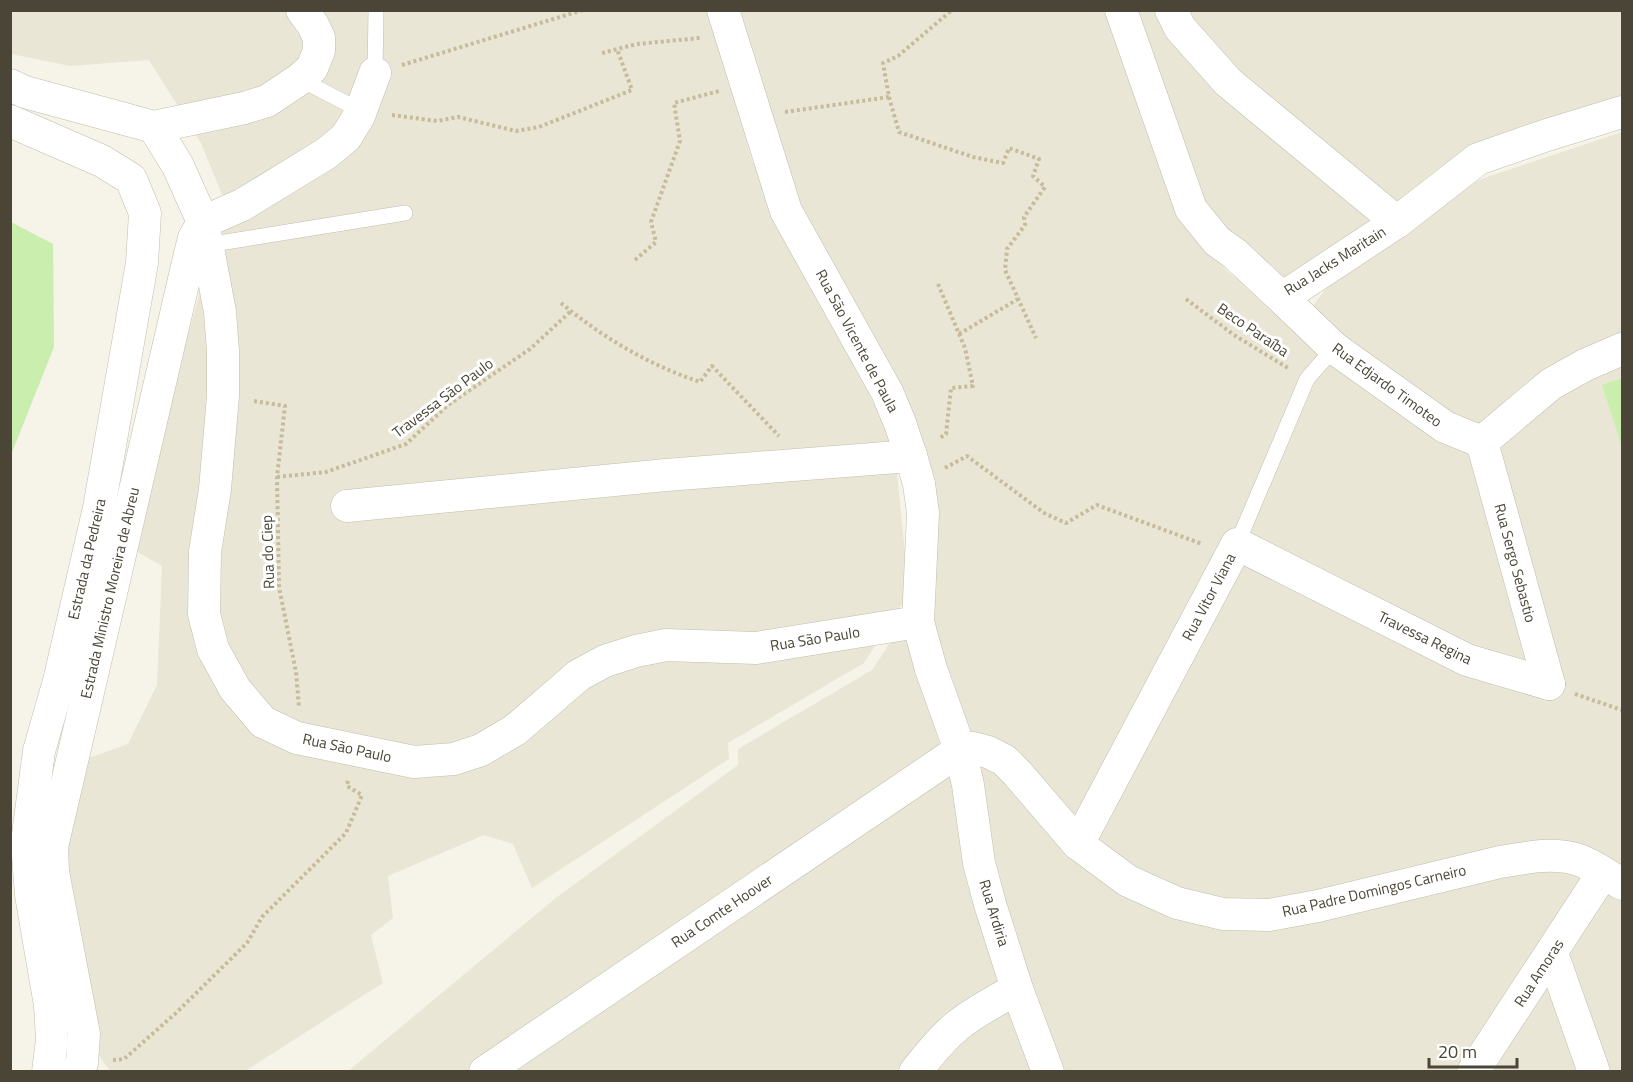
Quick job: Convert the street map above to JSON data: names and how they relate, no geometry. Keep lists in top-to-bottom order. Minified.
{"streets":{"street":["Rua Jacks Maritain","Rua São Vicente de Paula","Rua Edjardo Timoteo","Estrada da Pedreira","Rua Sergo Sebastio","Estrada Ministro Moreira de Abreu","Rua Vitor Viana","Travessa Regina","Rua São Paulo","Rua Padre Domingos Carneiro","Rua Comte Hoover","Rua Ardiria","Rua Amoras"],"path":["Beco Paraíba","Travessa São Paulo","Rua do Ciep"]},"crossings":[["Rua Jacks Maritain","Rua Edjardo Timoteo"],["Beco Paraíba","Rua Vitor Viana"],["Rua São Vicente de Paula","Rua São Paulo"],["Rua São Vicente de Paula","Rua Padre Domingos Carneiro"],["Rua São Vicente de Paula","Rua Comte Hoover"],["Rua São Vicente de Paula","Rua Ardiria"],["Rua Edjardo Timoteo","Rua Sergo Sebastio"],["Rua Edjardo Timoteo","Rua Vitor Viana"],["Travessa São Paulo","Rua do Ciep"],["Rua do Ciep","Rua São Paulo"],["Rua Sergo Sebastio","Travessa Regina"],["Estrada Ministro Moreira de Abreu","Rua São Paulo"],["Rua Vitor Viana","Travessa Regina"],["Rua Vitor Viana","Rua Padre Domingos Carneiro"],["Rua Padre Domingos Carneiro","Rua Comte Hoover"],["Rua Padre Domingos Carneiro","Rua Ardiria"],["Rua Padre Domingos Carneiro","Rua Amoras"],["Rua Comte Hoover","Rua Ardiria"]],"scale_bar":"20 m"}
